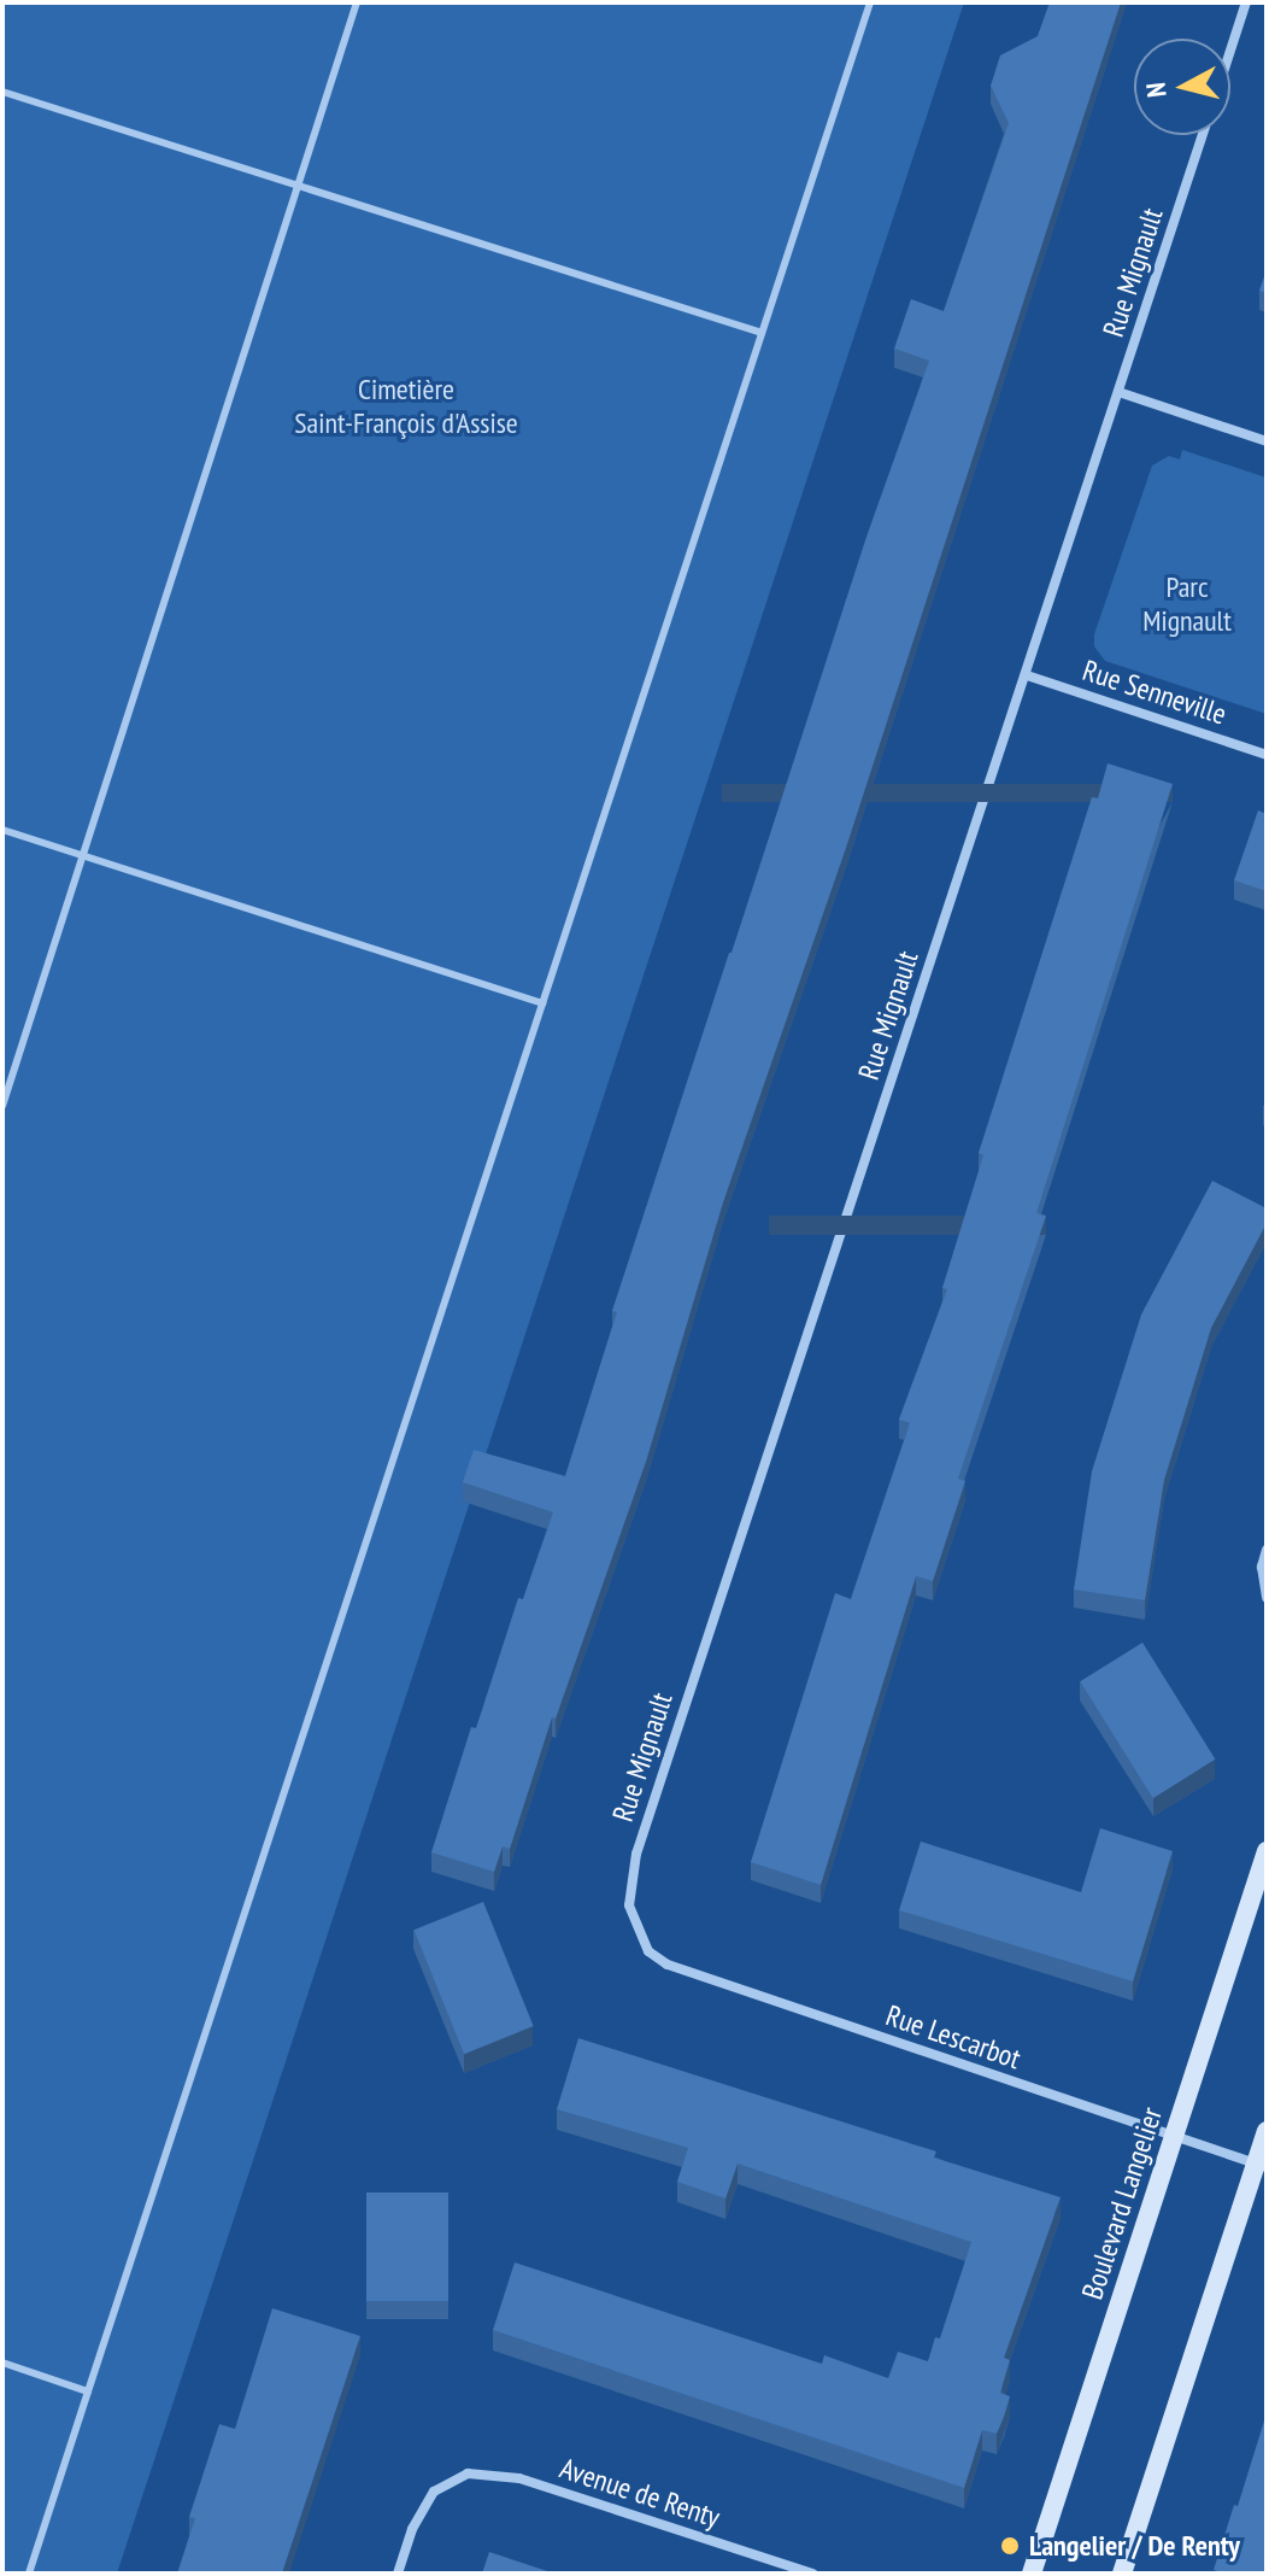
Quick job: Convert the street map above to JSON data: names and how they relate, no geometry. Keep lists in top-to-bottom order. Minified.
{"streets":{"main road":["Boulevard Langelier"],"street":["Rue Mignault","Rue Senneville","Rue Lescarbot","Avenue de Renty"]},"crossings":[["Rue Mignault","Rue Senneville"],["Rue Mignault","Rue Lescarbot"],["Rue Lescarbot","Boulevard Langelier"]],"parks":["Cimetière Saint-François d'Assise","Parc Mignault"],"places":["Langelier / De Renty"],"north":"left"}
